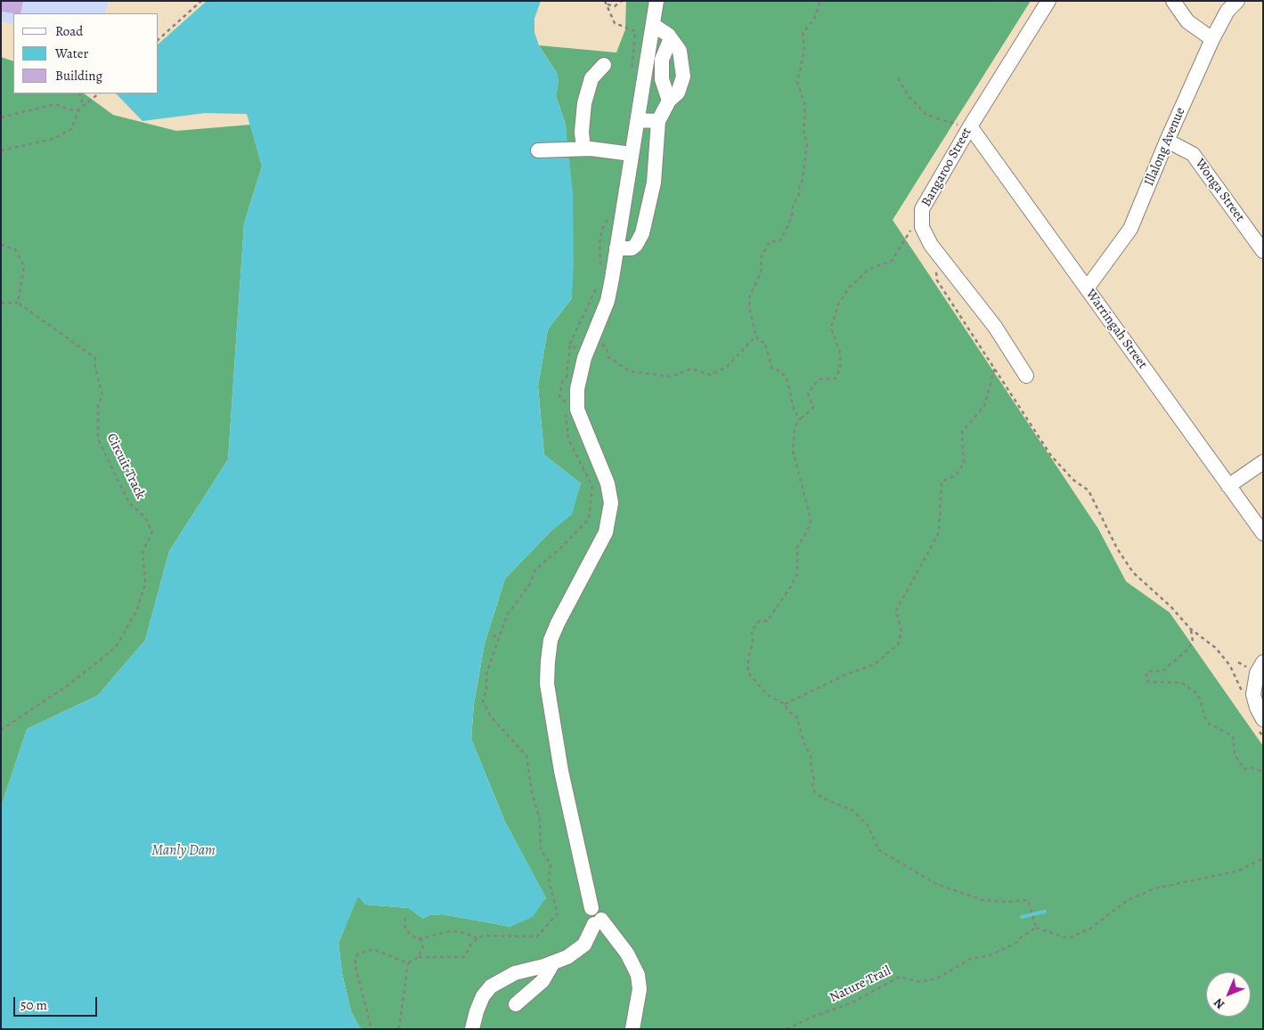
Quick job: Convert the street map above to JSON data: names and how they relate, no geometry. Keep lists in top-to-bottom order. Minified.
{"streets":{"street":["Illalong Avenue","Bangaroo Street","Wonga Street","Warringah Street"],"path":["Circuit Track","Nature Trail"]},"crossings":[["Illalong Avenue","Wonga Street"],["Illalong Avenue","Warringah Street"],["Bangaroo Street","Warringah Street"]],"water":["Manly Dam"],"legend":["Road","Water","Building"],"scale_bar":"50 m","north":"bottom left"}
